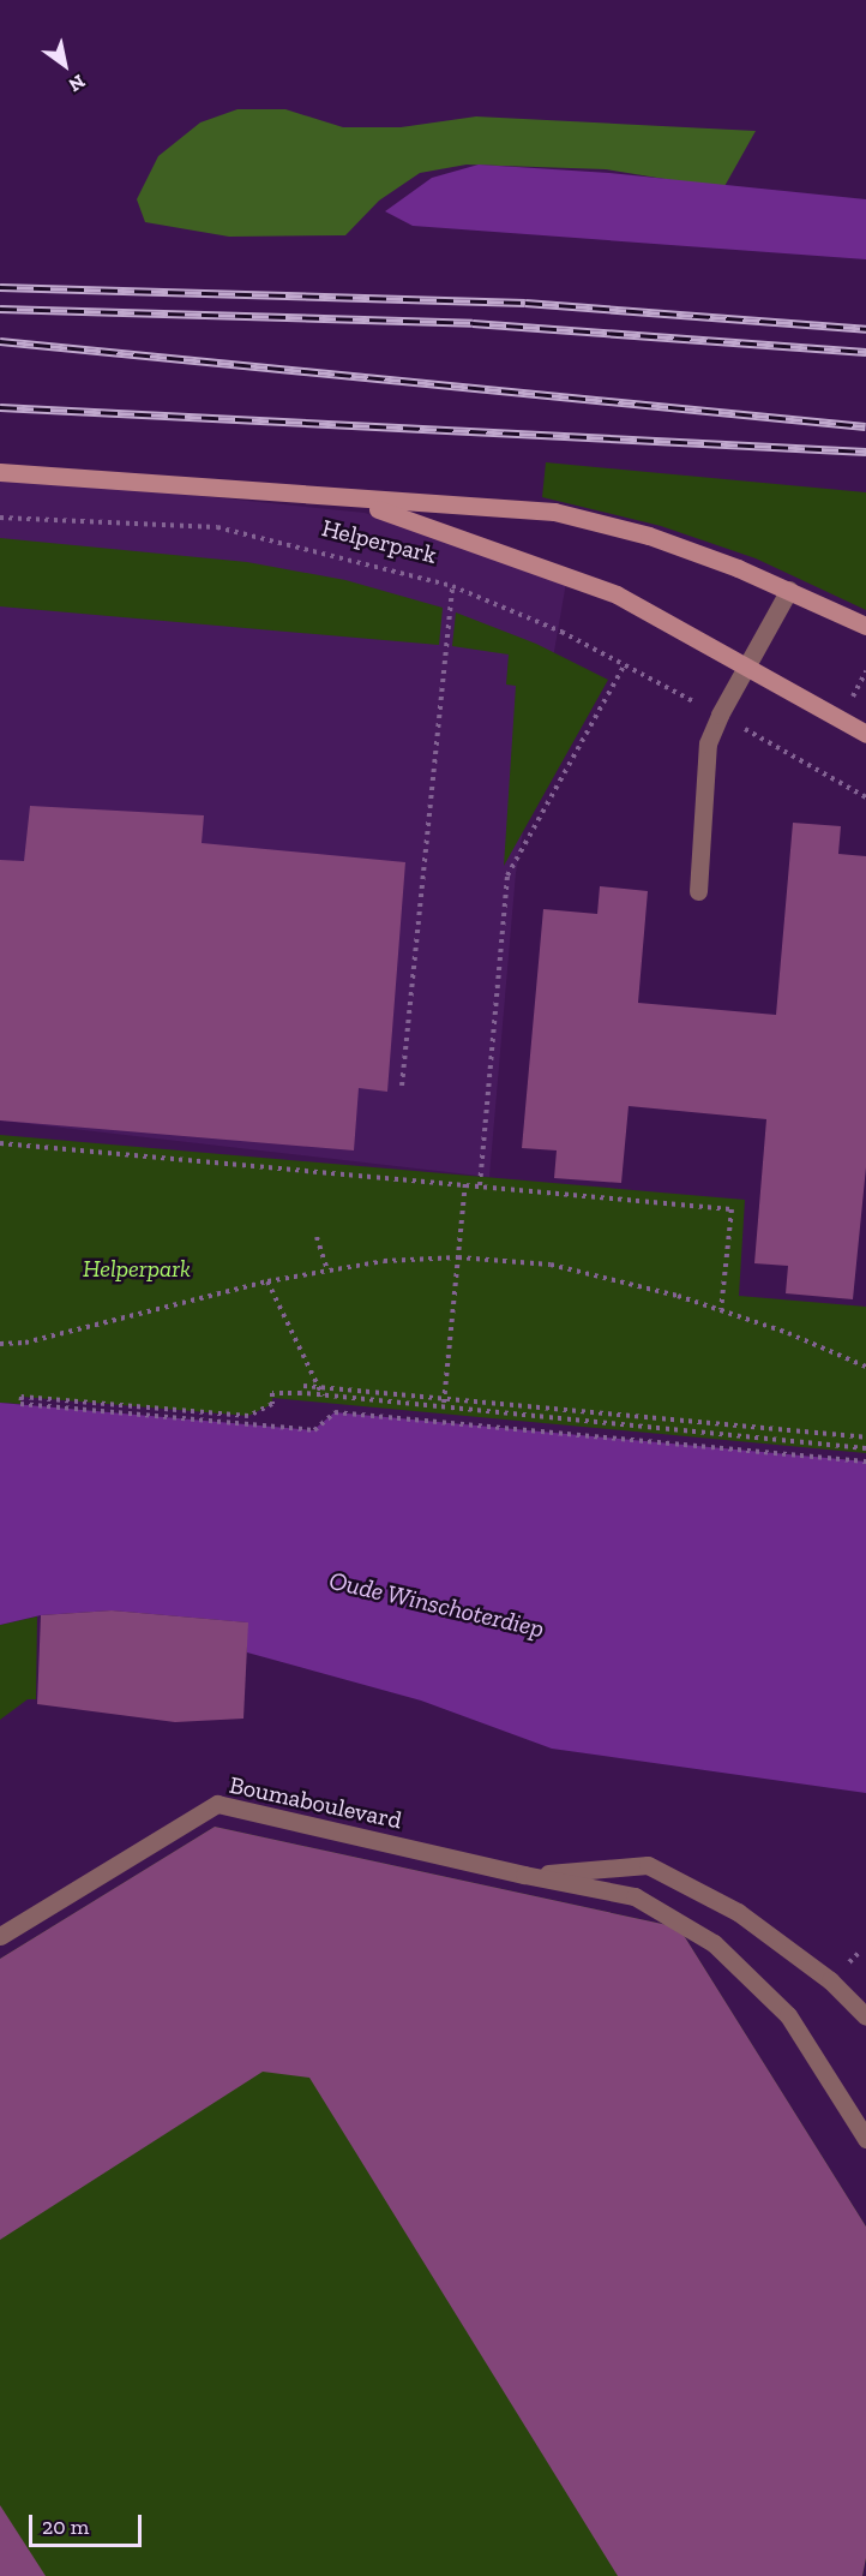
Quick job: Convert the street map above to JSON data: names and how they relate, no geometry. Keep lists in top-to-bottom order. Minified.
{"streets":{"main road":["Helperpark"],"street":["Boumaboulevard"]},"water":["Oude Winschoterdiep"],"parks":["Helperpark"],"scale_bar":"20 m","north":"bottom right"}
